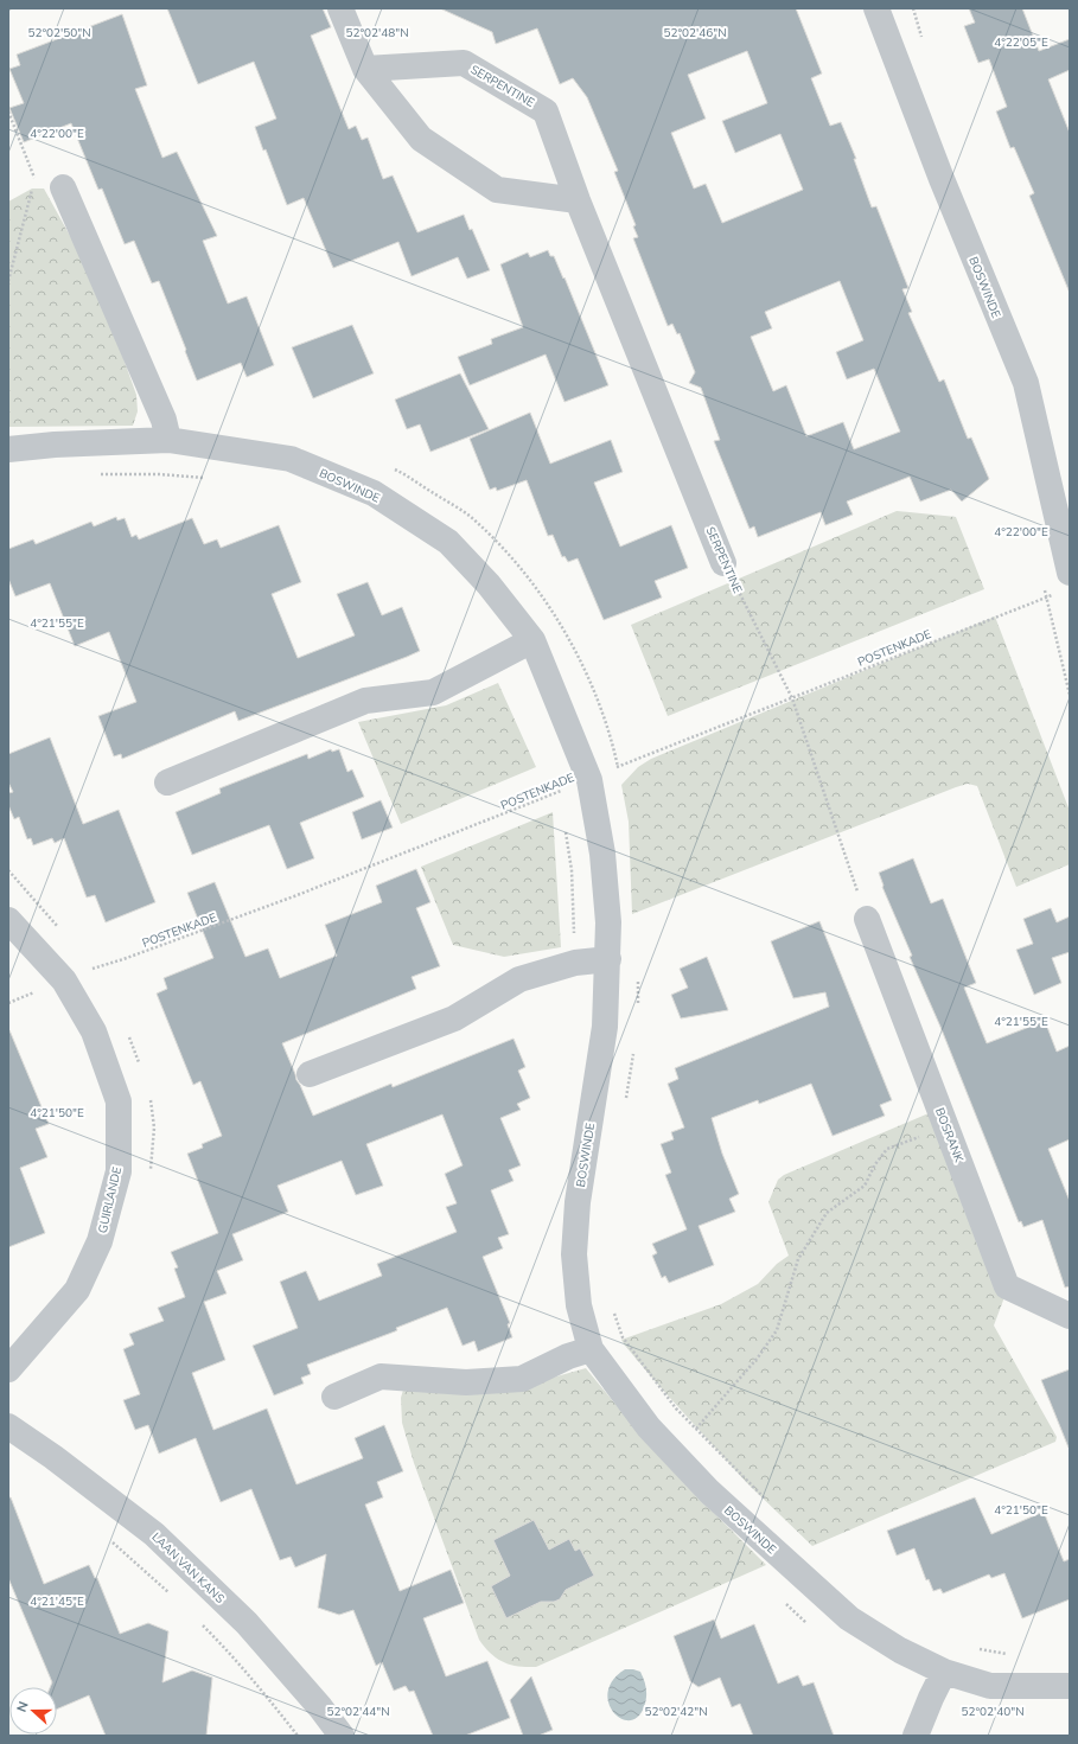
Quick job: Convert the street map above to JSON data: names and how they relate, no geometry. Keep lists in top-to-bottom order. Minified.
{"streets":{"street":["SERPENTINE","BOSWINDE","BOSRANK","GUIRLANDE","LAAN VAN KANS"],"path":["POSTENKADE"]},"crossings":[["SERPENTINE","POSTENKADE"],["SERPENTINE","BOSRANK"],["BOSWINDE","POSTENKADE"],["POSTENKADE","GUIRLANDE"]],"north":"left","coordinates":["52°02'50\"N","52°02'48\"N","52°02'46\"N","4°22'05\"E","4°22'00\"E","4°21'55\"E","4°21'50\"E","4°21'45\"E","52°02'44\"N","52°02'42\"N","52°02'40\"N"]}
